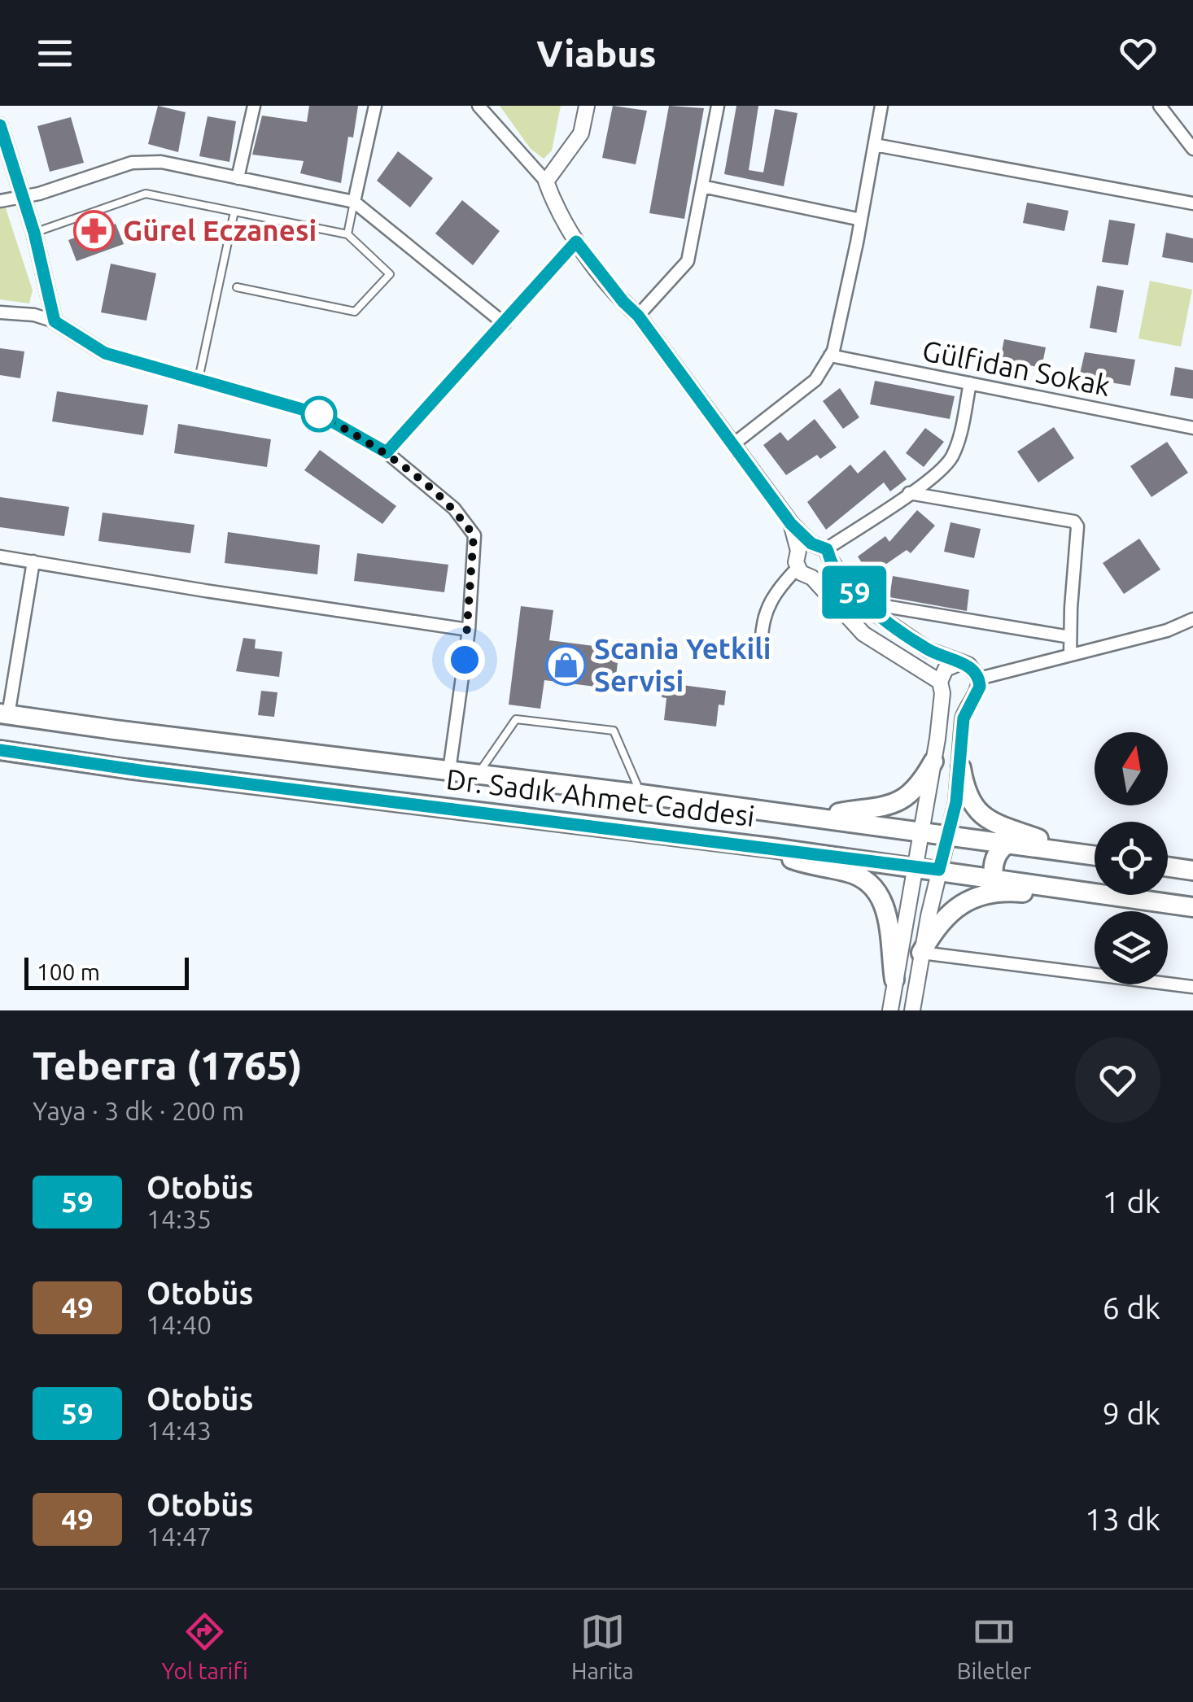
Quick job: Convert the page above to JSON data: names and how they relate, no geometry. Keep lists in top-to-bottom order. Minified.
{"streets":{"main road":["Dr. Sadık Ahmet Caddesi"],"street":["Gülfidan Sokak"]},"places":{"pharmacy":["Gürel Eczanesi"],"shop":["Scania Yetkili Servisi"]},"lines":["bus line 59"],"scale_bar":"100 m","north":"top","page":{"header":"Viabus","on_map":"59","scale":"100 m","heading":["Teberra (1765)","Yaya · 3 dk · 200 m"],"list":[{"mark":"59","name":"Otobüs","note":"14:35","value":"1 dk"},{"mark":"49","name":"Otobüs","note":"14:40","value":"6 dk"},{"mark":"59","name":"Otobüs","note":"14:43","value":"9 dk"},{"mark":"49","name":"Otobüs","note":"14:47","value":"13 dk"}],"tabs":["Yol tarifi","Harita","Biletler"]}}
